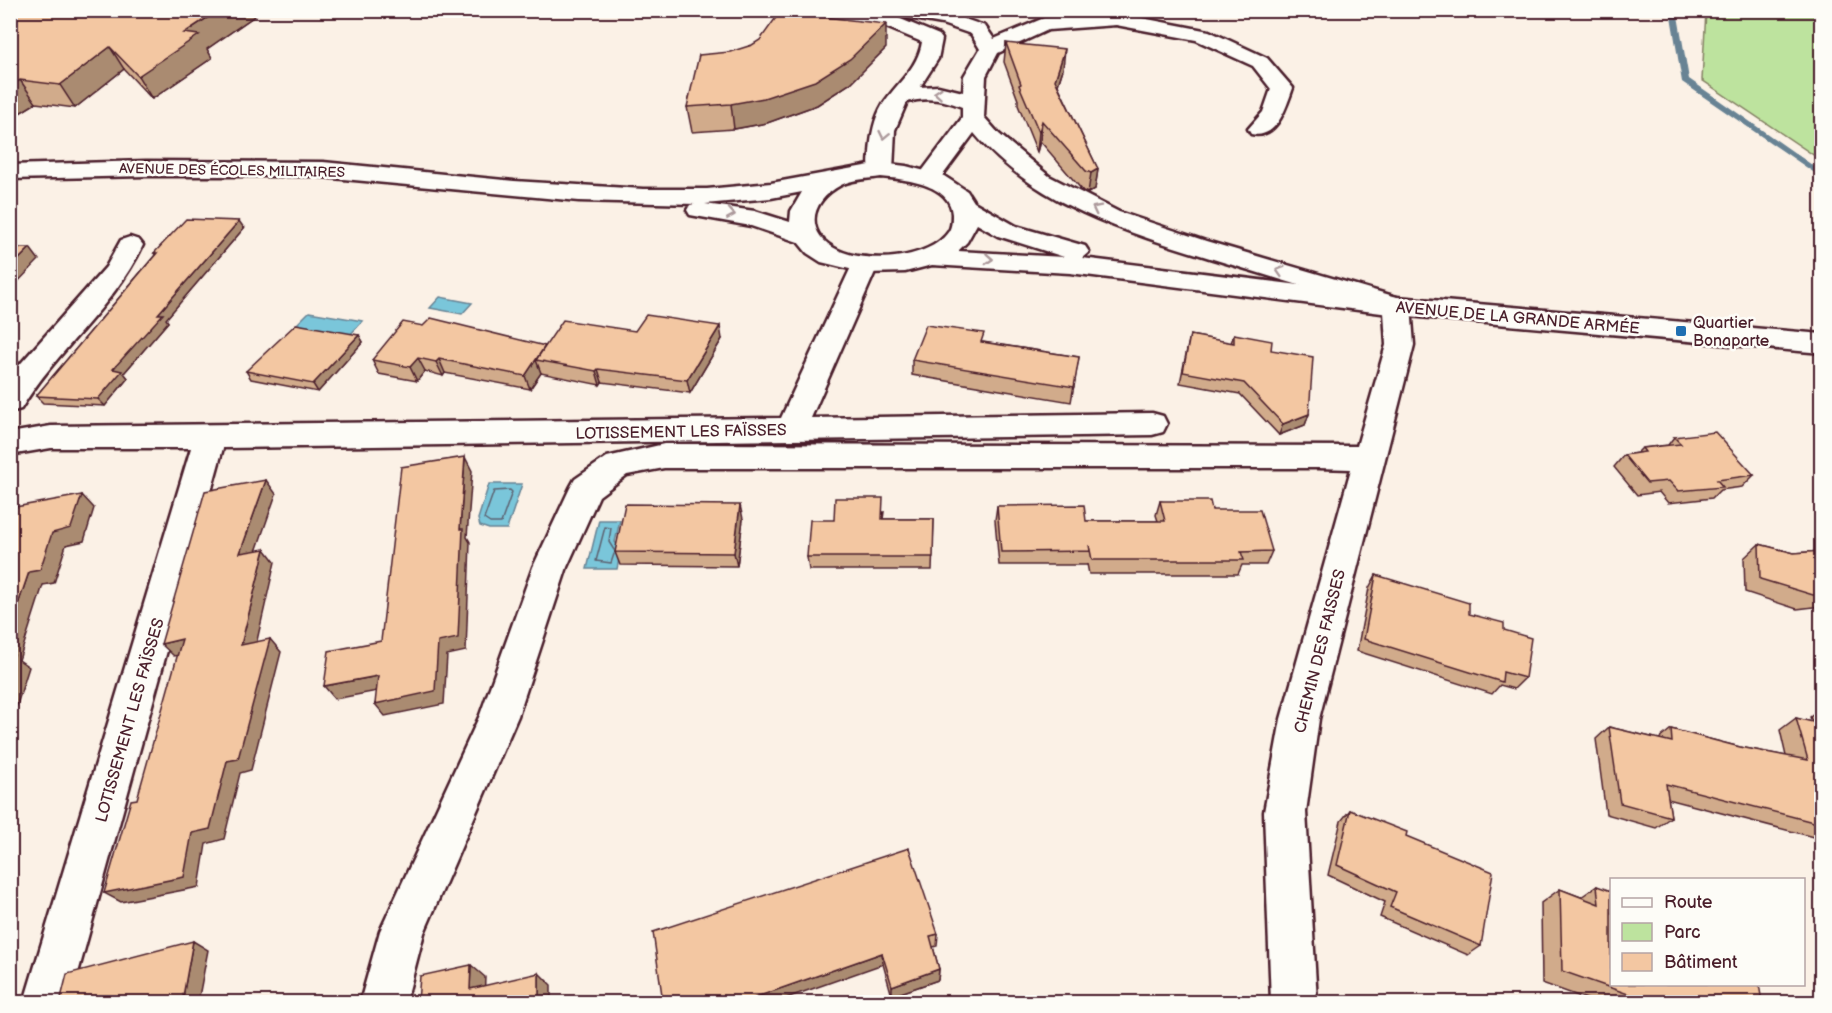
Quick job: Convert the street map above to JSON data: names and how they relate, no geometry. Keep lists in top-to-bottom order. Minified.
{"streets":{"street":["AVENUE DES ÉCOLES MILITAIRES","AVENUE DE LA GRANDE ARMÉE","LOTISSEMENT LES FAÏSSES","CHEMIN DES FAISSES"]},"crossings":[["AVENUE DES ÉCOLES MILITAIRES","AVENUE DE LA GRANDE ARMÉE"],["AVENUE DE LA GRANDE ARMÉE","CHEMIN DES FAISSES"]],"places":{"transit":["Quartier Bonaparte"]},"legend":["Route","Parc","Bâtiment"]}
